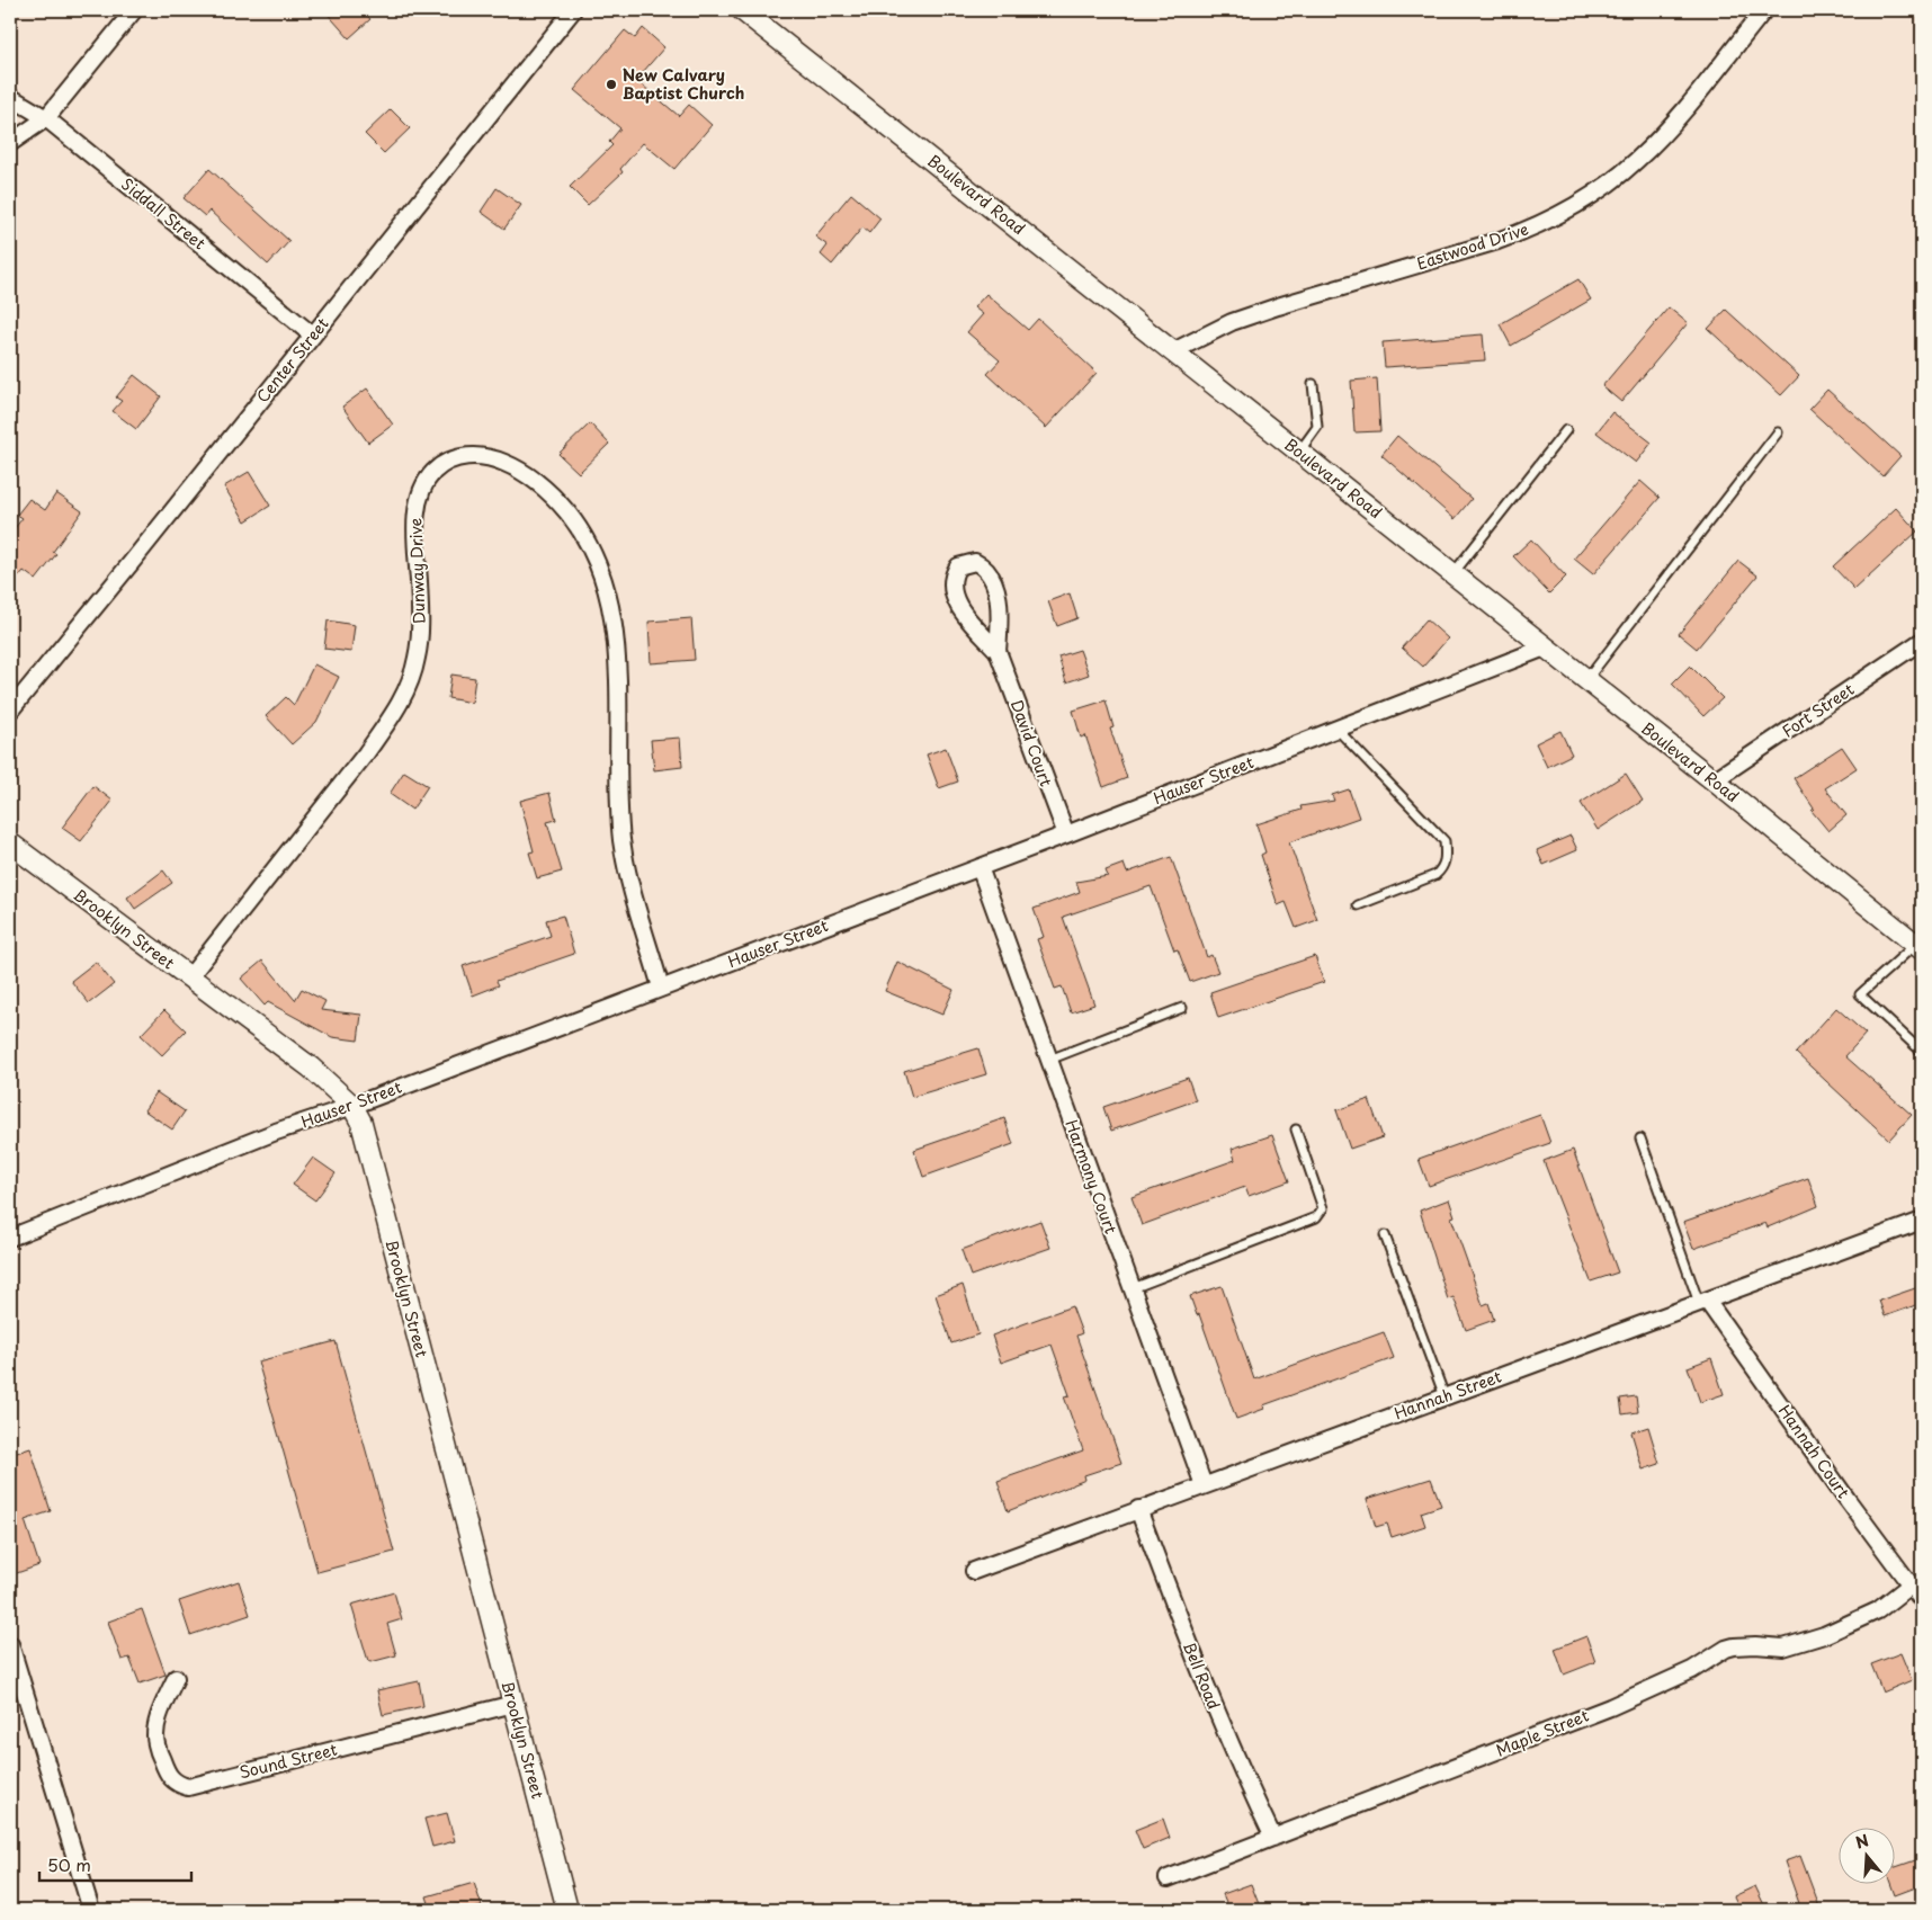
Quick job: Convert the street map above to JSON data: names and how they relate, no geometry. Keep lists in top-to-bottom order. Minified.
{"streets":{"street":["Boulevard Road","Siddall Street","Eastwood Drive","Center Street","Dunway Drive","Fort Street","David Court","Hauser Street","Brooklyn Street","Harmony Court","Hannah Street","Hannah Court","Bell Road","Maple Street","Sound Street"]},"crossings":[["Boulevard Road","Eastwood Drive"],["Boulevard Road","Fort Street"],["Boulevard Road","Hauser Street"],["Siddall Street","Center Street"],["Dunway Drive","Hauser Street"],["Dunway Drive","Brooklyn Street"],["David Court","Hauser Street"],["Hauser Street","Brooklyn Street"],["Hauser Street","Harmony Court"],["Brooklyn Street","Sound Street"],["Harmony Court","Hannah Street"],["Hannah Street","Hannah Court"],["Hannah Street","Bell Road"],["Hannah Court","Maple Street"],["Bell Road","Maple Street"]],"places":["New Calvary Baptist Church"],"scale_bar":"50 m","north":"top"}
